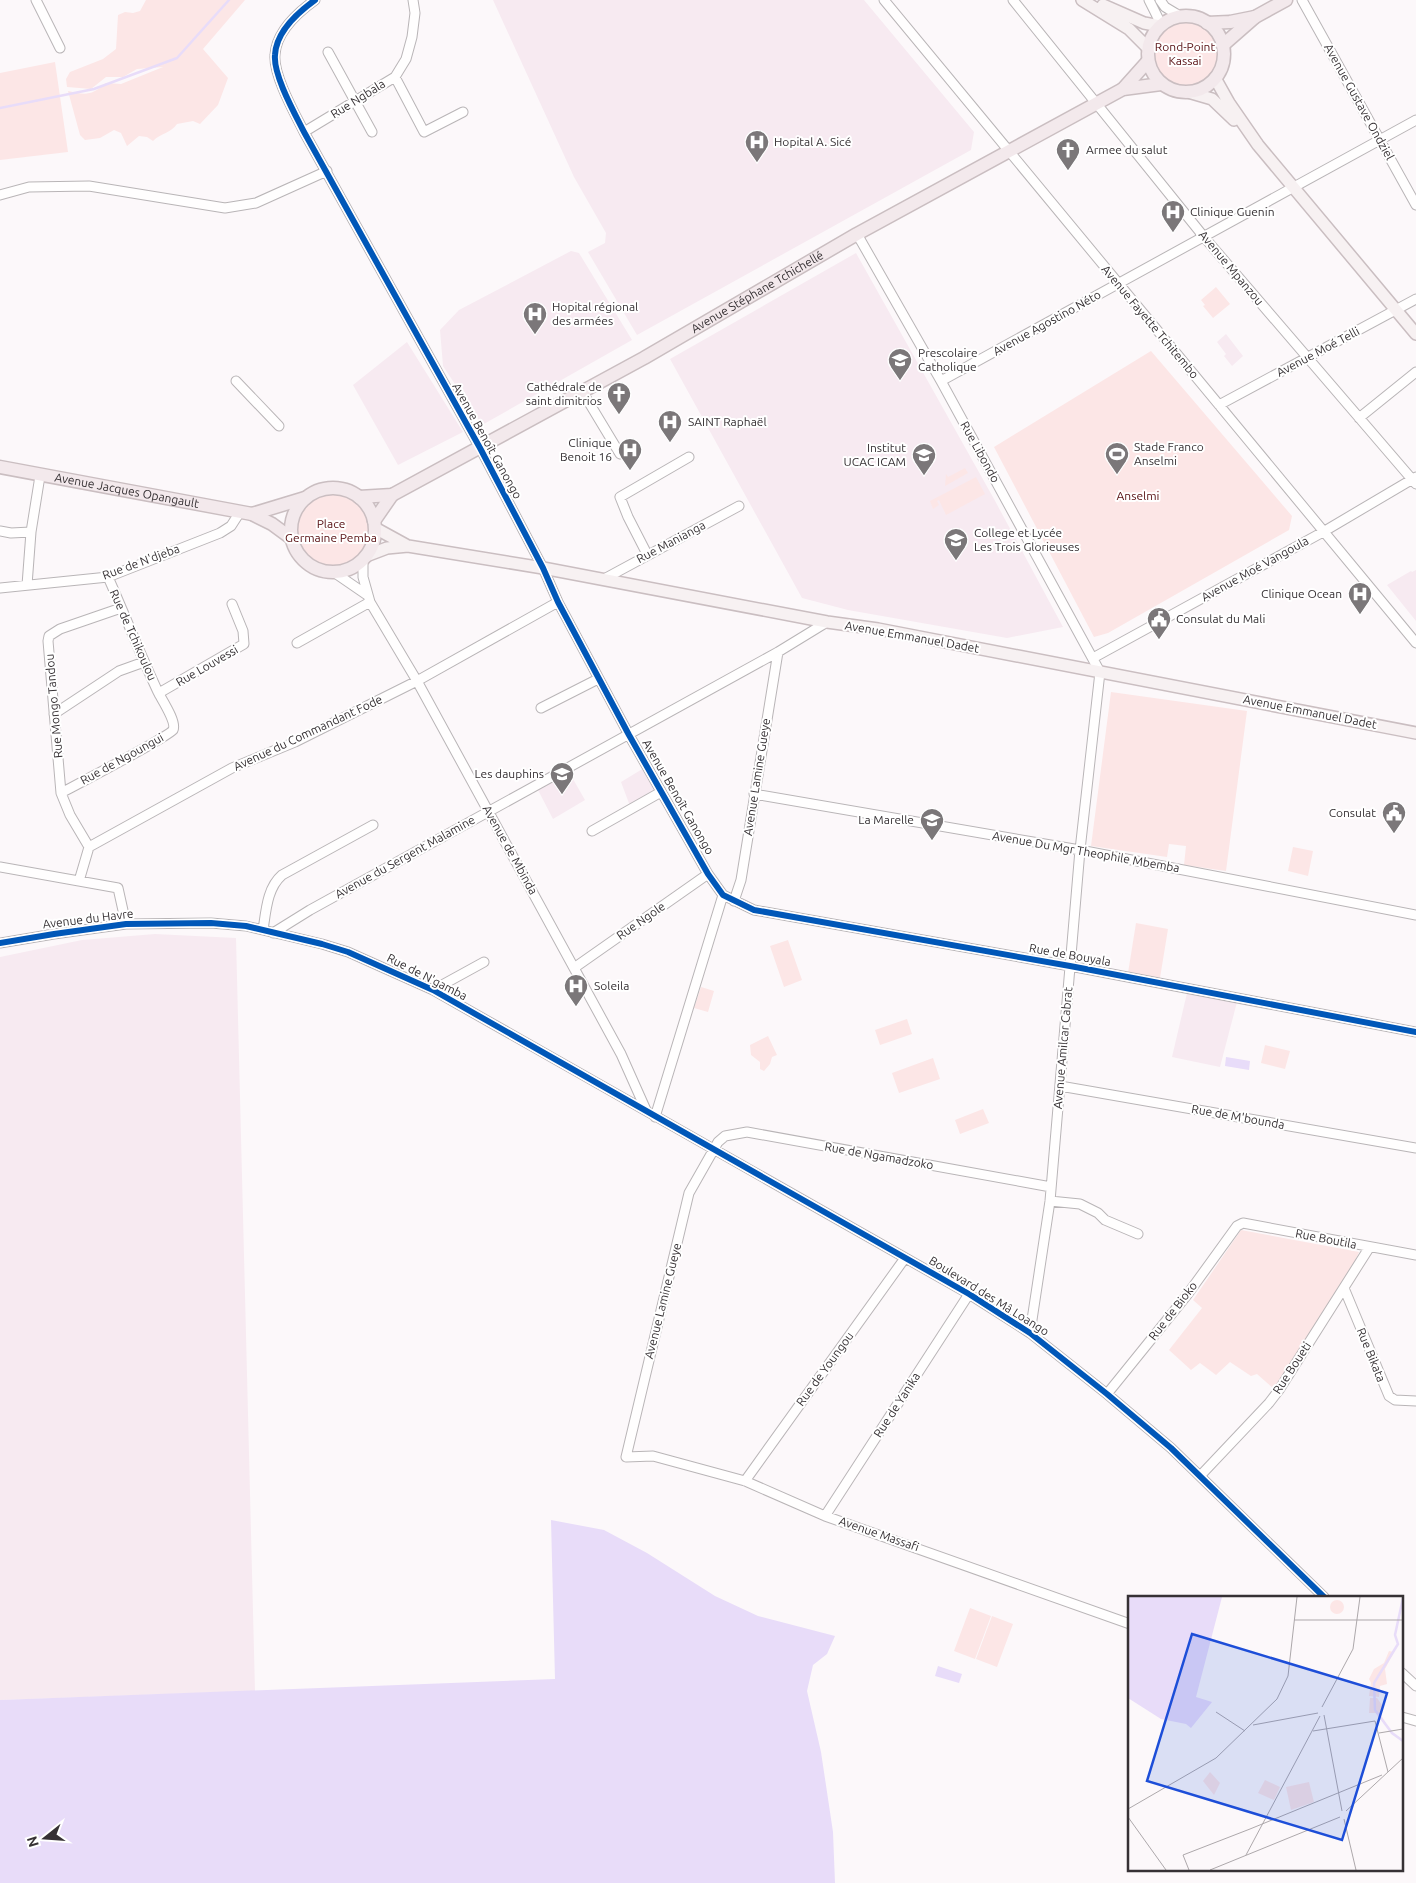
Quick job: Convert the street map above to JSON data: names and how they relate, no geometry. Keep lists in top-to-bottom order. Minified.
{"streets":{"highway":["Avenue Stéphane Tchichellé","Avenue Jacques Opangault"],"main road":["Avenue Emmanuel Dadet"],"street":["Rue Ngbala","Avenue Gustave Ondziel","Avenue Mpanzou","Avenue Fayette Tchitembo","Avenue Agostino Néto","Avenue Moé Telli","Avenue Benoît Ganongo","Rue Libondo","Rue Manianga","Rue de N'djeba","Avenue Moé Vangoula","Rue de Tchikoulou","Rue Louvessi","Rue Mongo Tandou","Avenue du Commandant Fode","Rue de Ngoungui","Avenue Lamine Gueye","Avenue de Mbinda","Avenue Du Mgr Theophile Mbemba","Avenue du Sergent Malamine","Avenue du Havre","Rue Ngole","Rue de Bouyala","Rue de N'gamba","Avenue Amilcar Cabrat","Rue de M'bounda","Rue de Ngamadzoko","Rue Boutila","Boulevard des Mâ Loango","Rue de Bioko","Rue Bikata","Rue Boueti","Rue de Youngou","Rue de Yanika","Avenue Massafi"]},"crossings":[["Rue Ngbala","Avenue Benoît Ganongo"],["Avenue Gustave Ondziel","Avenue Agostino Néto"],["Avenue Mpanzou","Avenue Stéphane Tchichellé"],["Avenue Mpanzou","Avenue Agostino Néto"],["Avenue Mpanzou","Avenue Moé Telli"],["Avenue Mpanzou","Avenue Moé Vangoula"],["Avenue Stéphane Tchichellé","Avenue Fayette Tchitembo"],["Avenue Stéphane Tchichellé","Avenue Benoît Ganongo"],["Avenue Stéphane Tchichellé","Rue Libondo"],["Avenue Stéphane Tchichellé","Avenue Emmanuel Dadet"],["Avenue Stéphane Tchichellé","Avenue de Mbinda"],["Avenue Fayette Tchitembo","Avenue Agostino Néto"],["Avenue Fayette Tchitembo","Avenue Moé Telli"],["Avenue Fayette Tchitembo","Avenue Moé Vangoula"],["Avenue Agostino Néto","Rue Libondo"],["Avenue Benoît Ganongo","Avenue Emmanuel Dadet"],["Avenue Benoît Ganongo","Avenue du Commandant Fode"],["Avenue Benoît Ganongo","Avenue du Sergent Malamine"],["Avenue Benoît Ganongo","Rue Ngole"],["Avenue Benoît Ganongo","Rue de Bouyala"],["Rue Libondo","Avenue Moé Vangoula"],["Rue Libondo","Avenue Emmanuel Dadet"],["Rue Libondo","Avenue Amilcar Cabrat"],["Avenue Jacques Opangault","Rue de N'djeba"],["Rue Manianga","Avenue Emmanuel Dadet"],["Rue de N'djeba","Rue de Tchikoulou"],["Rue de Tchikoulou","Rue Louvessi"],["Rue de Tchikoulou","Rue Mongo Tandou"],["Rue de Tchikoulou","Rue de Ngoungui"],["Avenue Emmanuel Dadet","Avenue de Mbinda"],["Avenue Emmanuel Dadet","Avenue du Sergent Malamine"],["Avenue Emmanuel Dadet","Avenue Amilcar Cabrat"],["Rue Louvessi","Rue de Ngoungui"],["Rue Mongo Tandou","Avenue du Commandant Fode"],["Rue Mongo Tandou","Rue de Ngoungui"],["Avenue du Commandant Fode","Avenue de Mbinda"],["Avenue Lamine Gueye","Avenue Du Mgr Theophile Mbemba"],["Avenue Lamine Gueye","Avenue du Sergent Malamine"],["Avenue Lamine Gueye","Rue de Bouyala"],["Avenue Lamine Gueye","Rue de Ngamadzoko"],["Avenue Lamine Gueye","Boulevard des Mâ Loango"],["Avenue Lamine Gueye","Avenue Massafi"],["Avenue de Mbinda","Avenue du Sergent Malamine"],["Avenue de Mbinda","Rue Ngole"],["Avenue de Mbinda","Rue de N'gamba"],["Avenue de Mbinda","Boulevard des Mâ Loango"],["Avenue Du Mgr Theophile Mbemba","Avenue Amilcar Cabrat"],["Avenue du Sergent Malamine","Rue de N'gamba"],["Avenue du Havre","Rue de N'gamba"],["Rue de Bouyala","Avenue Amilcar Cabrat"],["Rue de N'gamba","Boulevard des Mâ Loango"],["Avenue Amilcar Cabrat","Rue de M'bounda"],["Avenue Amilcar Cabrat","Rue de Ngamadzoko"],["Avenue Amilcar Cabrat","Boulevard des Mâ Loango"],["Rue de Ngamadzoko","Boulevard des Mâ Loango"],["Rue Boutila","Rue de Bioko"],["Rue Boutila","Rue Boueti"],["Boulevard des Mâ Loango","Rue de Bioko"],["Boulevard des Mâ Loango","Rue Boueti"],["Boulevard des Mâ Loango","Rue de Youngou"],["Boulevard des Mâ Loango","Rue de Yanika"],["Rue Bikata","Rue Boueti"],["Rue de Youngou","Avenue Massafi"],["Rue de Yanika","Avenue Massafi"]],"parks":["Rond-Point Kassai","Anselmi","Place Germaine Pemba"],"places":{"hospital":["Hopital A. Sicé","Clinique Guenin","Hopital régional des armées","SAINT Raphaël","Clinique Benoit 16","Clinique Ocean","Soleila"],"church":["Armee du salut","Cathédrale de saint dimitrios"],"school or university":["Prescolaire Catholique","Institut UCAC ICAM","College et Lycée Les Trois Glorieuses","Les dauphins","La Marelle"],"sports":["Stade Franco Anselmi"],"public building":["Consulat du Mali","Consulat"]},"north":"left"}
